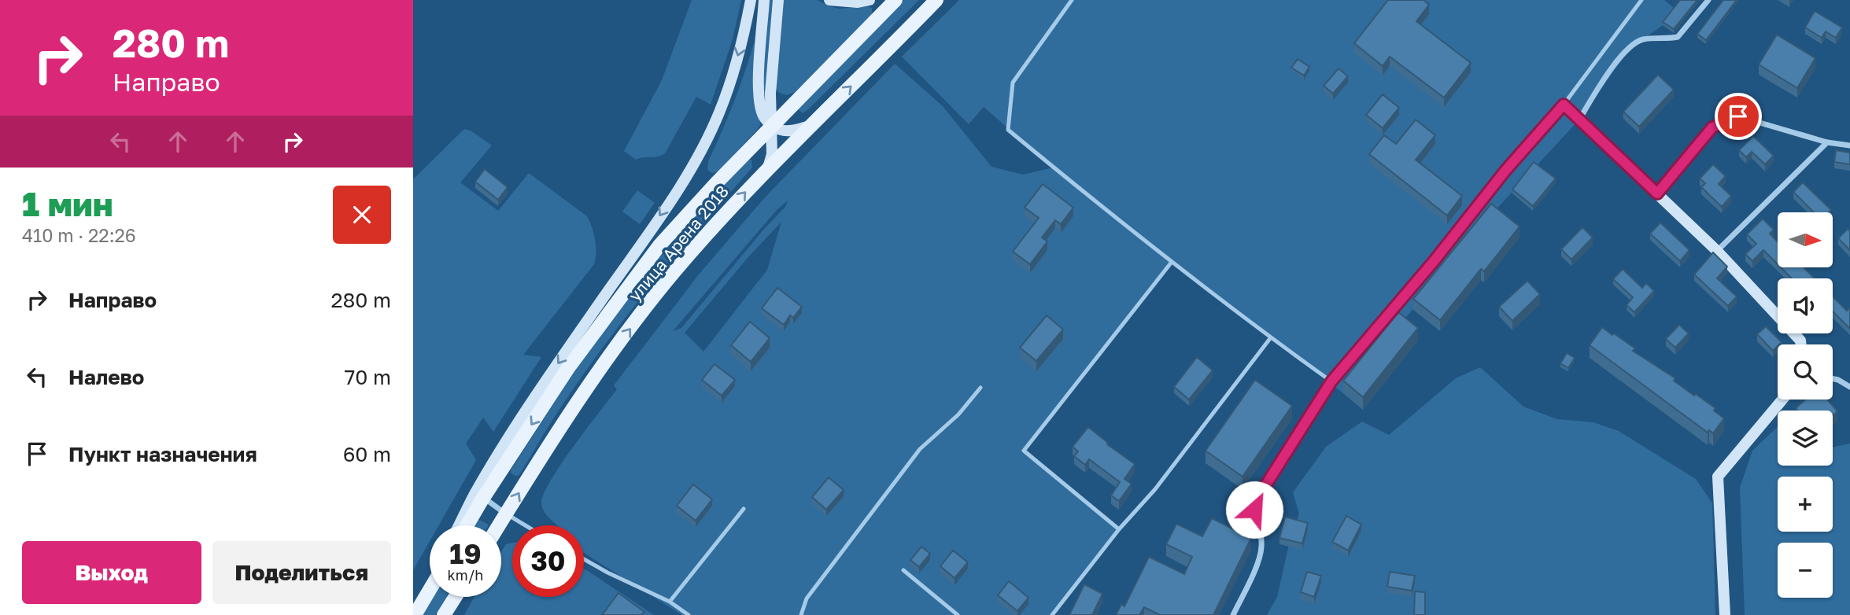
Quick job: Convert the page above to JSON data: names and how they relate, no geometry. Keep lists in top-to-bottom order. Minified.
{"streets":{"main road":["улица Арена 2018"]},"north":"right","page":{"turn":["280 m","Направо"],"heading":["1 мин","410 m · 22:26"],"map_buttons":["+","−"],"list":[{"name":"Направо","value":"280 m"},{"name":"Налево","value":"70 m"},{"name":"Пункт назначения","value":"60 m"}],"speed":"19 km/h","limit":"30","buttons":["Выход","Поделиться"]}}
